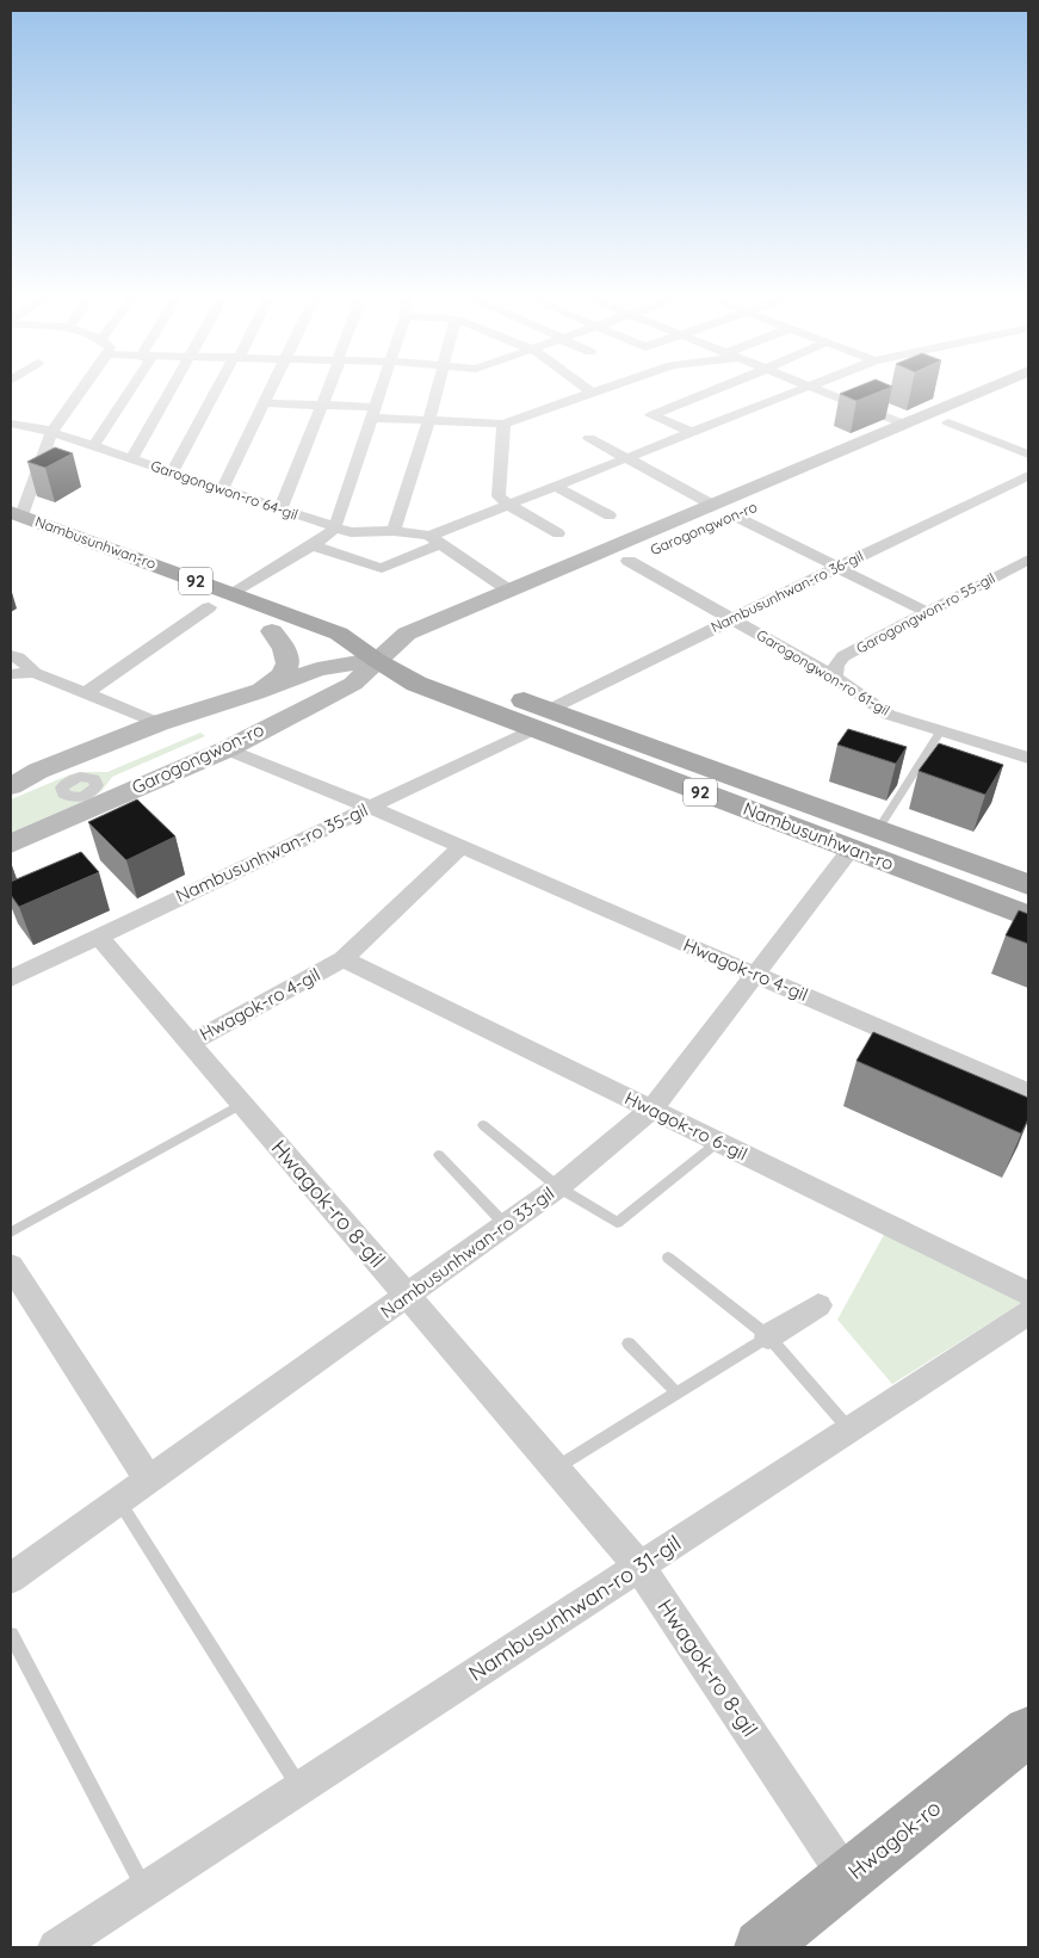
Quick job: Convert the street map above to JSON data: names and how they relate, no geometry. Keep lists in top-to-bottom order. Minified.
{"streets":{"main road":["Garogongwon-ro","Nambusunhwan-ro","92","Hwagok-ro"],"street":["Garogongwon-ro 64-gil","Nambusunhwan-ro 36-gil","Garogongwon-ro 55-gil","Garogongwon-ro 61-gil","Nambusunhwan-ro 35-gil","Hwagok-ro 4-gil","Hwagok-ro 6-gil","Hwagok-ro 8-gil","Nambusunhwan-ro 33-gil","Nambusunhwan-ro 31-gil"]},"crossings":[["Garogongwon-ro 64-gil","Garogongwon-ro"],["Garogongwon-ro","Nambusunhwan-ro"],["Garogongwon-ro","Garogongwon-ro 61-gil"],["Garogongwon-ro","Hwagok-ro 4-gil"],["Nambusunhwan-ro","Nambusunhwan-ro 36-gil"],["Nambusunhwan-ro","Nambusunhwan-ro 35-gil"],["Nambusunhwan-ro","Nambusunhwan-ro 33-gil"],["Nambusunhwan-ro 36-gil","Garogongwon-ro 61-gil"],["Nambusunhwan-ro 36-gil","Nambusunhwan-ro 35-gil"],["Garogongwon-ro 55-gil","Garogongwon-ro 61-gil"],["Nambusunhwan-ro 35-gil","Hwagok-ro 4-gil"],["Nambusunhwan-ro 35-gil","Hwagok-ro 8-gil"],["Hwagok-ro 4-gil","Hwagok-ro 6-gil"],["Hwagok-ro 4-gil","Hwagok-ro 8-gil"],["Hwagok-ro 4-gil","Nambusunhwan-ro 33-gil"],["Hwagok-ro 6-gil","Nambusunhwan-ro 33-gil"],["Hwagok-ro 8-gil","Nambusunhwan-ro 33-gil"],["Hwagok-ro 8-gil","Nambusunhwan-ro 31-gil"],["Hwagok-ro 8-gil","Hwagok-ro"]]}
